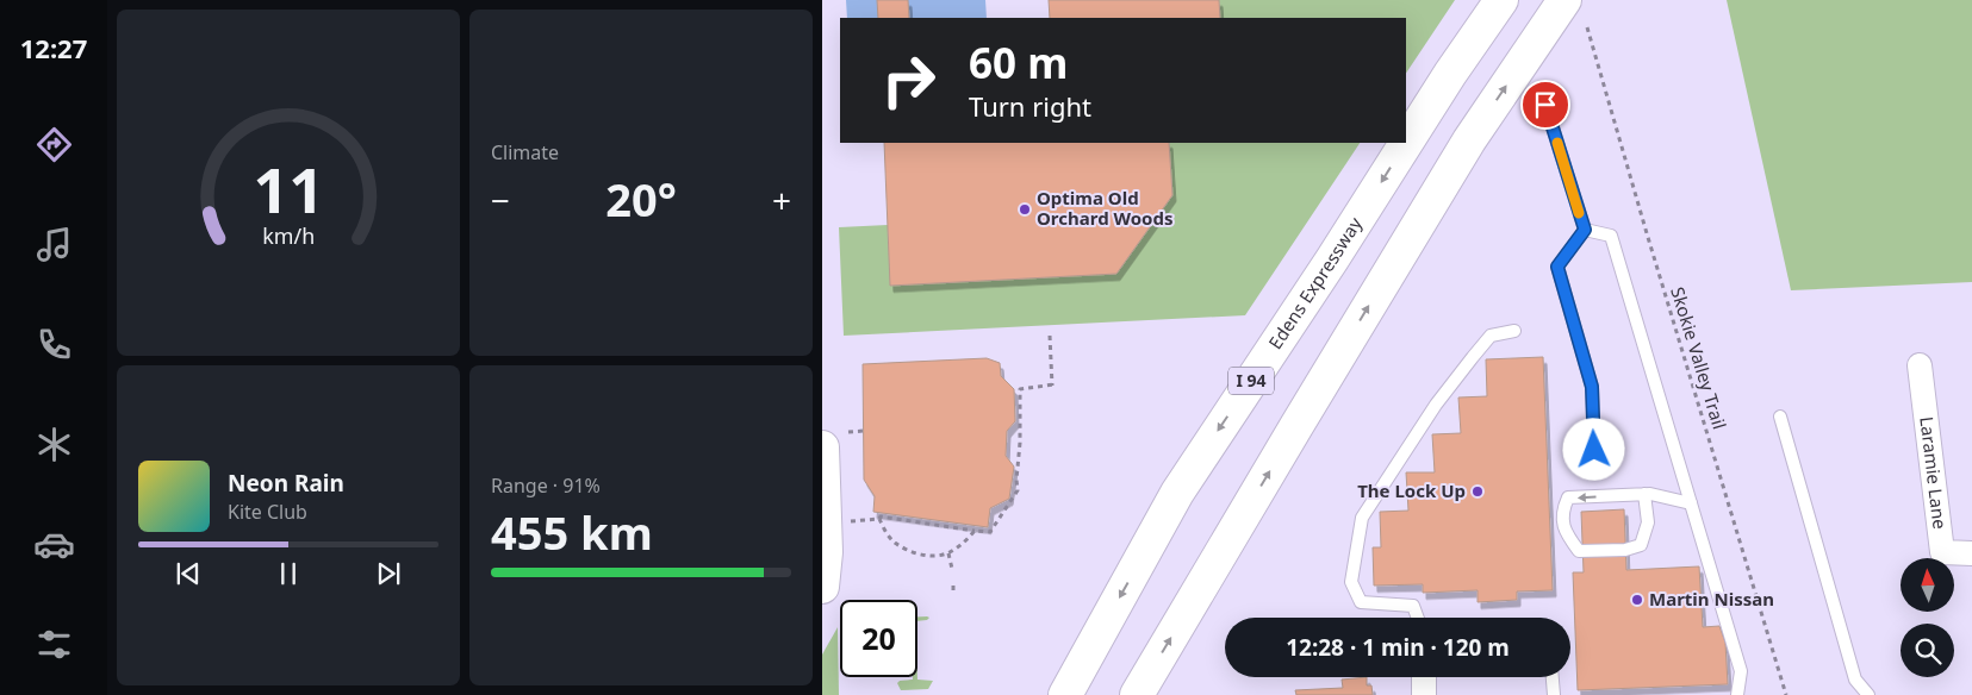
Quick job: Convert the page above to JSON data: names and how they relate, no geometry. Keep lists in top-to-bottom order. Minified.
{"streets":{"main road":["Edens Expressway","I 94"],"street":["Laramie Lane"],"path":["Skokie Valley Trail"]},"places":["Optima Old Orchard Woods","The Lock Up","Martin Nissan"],"north":"top","page":{"tabs":"12:27","tile":["Climate",["Range · 91%","455 km"]],"turn":["60 m","Turn right"],"heat":["−","20°","+"],"song":["Neon Rain","Kite Club"],"limit":"20","trip":"12:28 · 1 min · 120 m","gauge":["11","km/h"]}}
